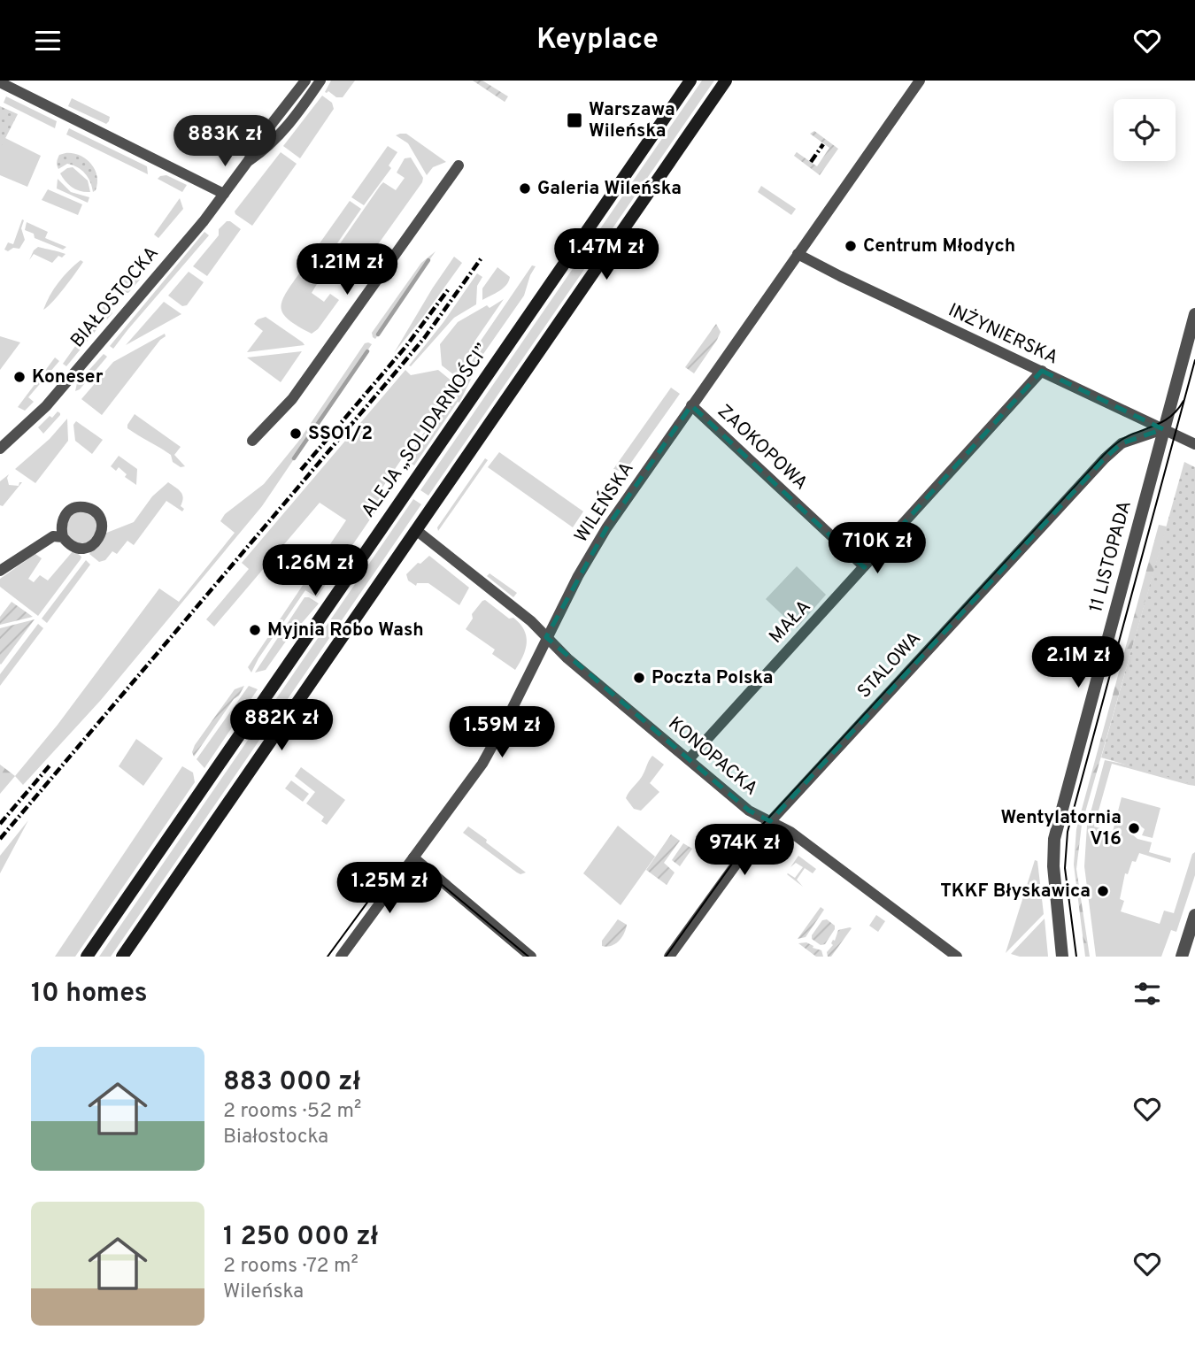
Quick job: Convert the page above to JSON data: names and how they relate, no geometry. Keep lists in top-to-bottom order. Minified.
{"streets":{"main road":["ALEJA „SOLIDARNOŚCI”"],"street":["BIAŁOSTOCKA","INŻYNIERSKA","ZAOKOPOWA","WILEŃSKA","11 LISTOPADA","MAŁA","STALOWA","KONOPACKA"]},"crossings":[["INŻYNIERSKA","WILEŃSKA"],["INŻYNIERSKA","11 LISTOPADA"],["INŻYNIERSKA","MAŁA"],["INŻYNIERSKA","STALOWA"],["ZAOKOPOWA","WILEŃSKA"],["ZAOKOPOWA","MAŁA"],["WILEŃSKA","KONOPACKA"],["11 LISTOPADA","STALOWA"],["MAŁA","KONOPACKA"],["STALOWA","KONOPACKA"]],"places":{"transit":["Warszawa Wileńska"],"other":["Galeria Wileńska","Centrum Młodych","Koneser","SSO1/2","Myjnia Robo Wash","Poczta Polska","Wentylatornia V16","TKKF Błyskawica"]},"page":{"header":"Keyplace","price":["883K zł","1.47M zł","1.21M zł","710K zł","1.26M zł","2.1M zł","882K zł","1.59M zł","974K zł","1.25M zł"],"heading":"10 homes","list":[{"name":"883 000 zł","note":"2 rooms · 52 m² · Białostocka"},{"name":"1 250 000 zł","note":"2 rooms · 72 m² · Wileńska"}]}}
